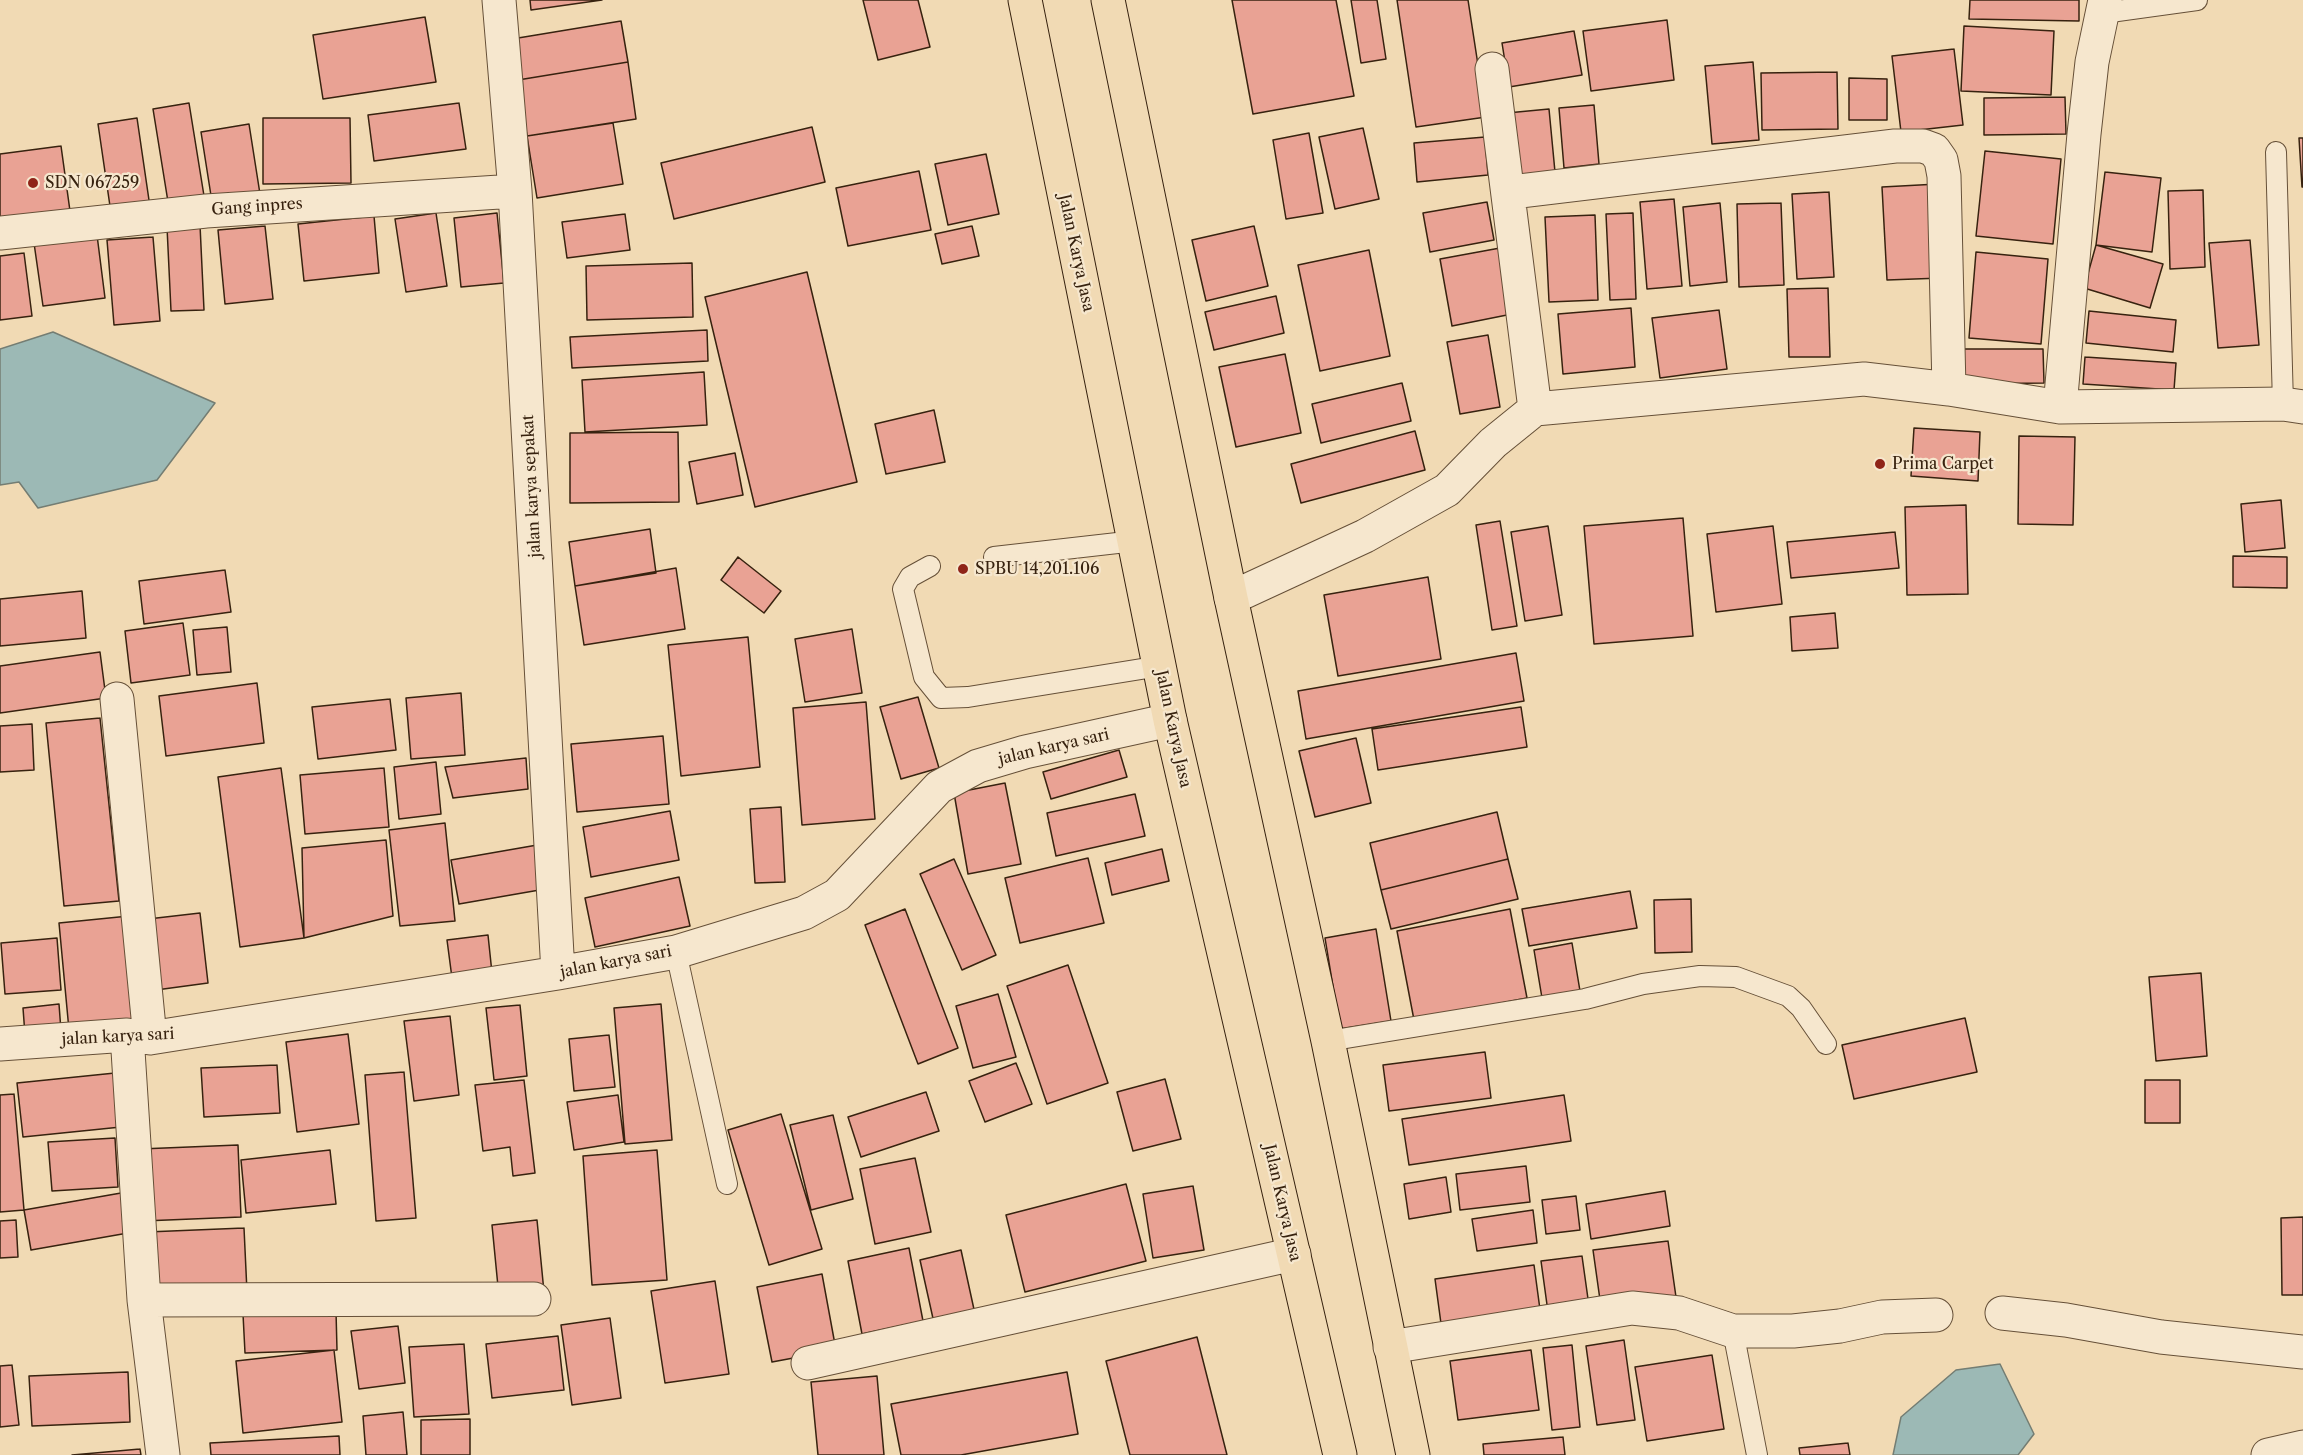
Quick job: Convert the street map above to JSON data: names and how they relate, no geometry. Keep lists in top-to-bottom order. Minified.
{"streets":{"highway":["Jalan Karya Jasa"],"street":["Gang inpres","jalan karya sepakat","jalan karya sari"]},"crossings":[["Gang inpres","jalan karya sepakat"],["Jalan Karya Jasa","jalan karya sari"],["jalan karya sepakat","jalan karya sari"]],"places":["SDN 067259","Prima Carpet","SPBU 14,201.106"]}
